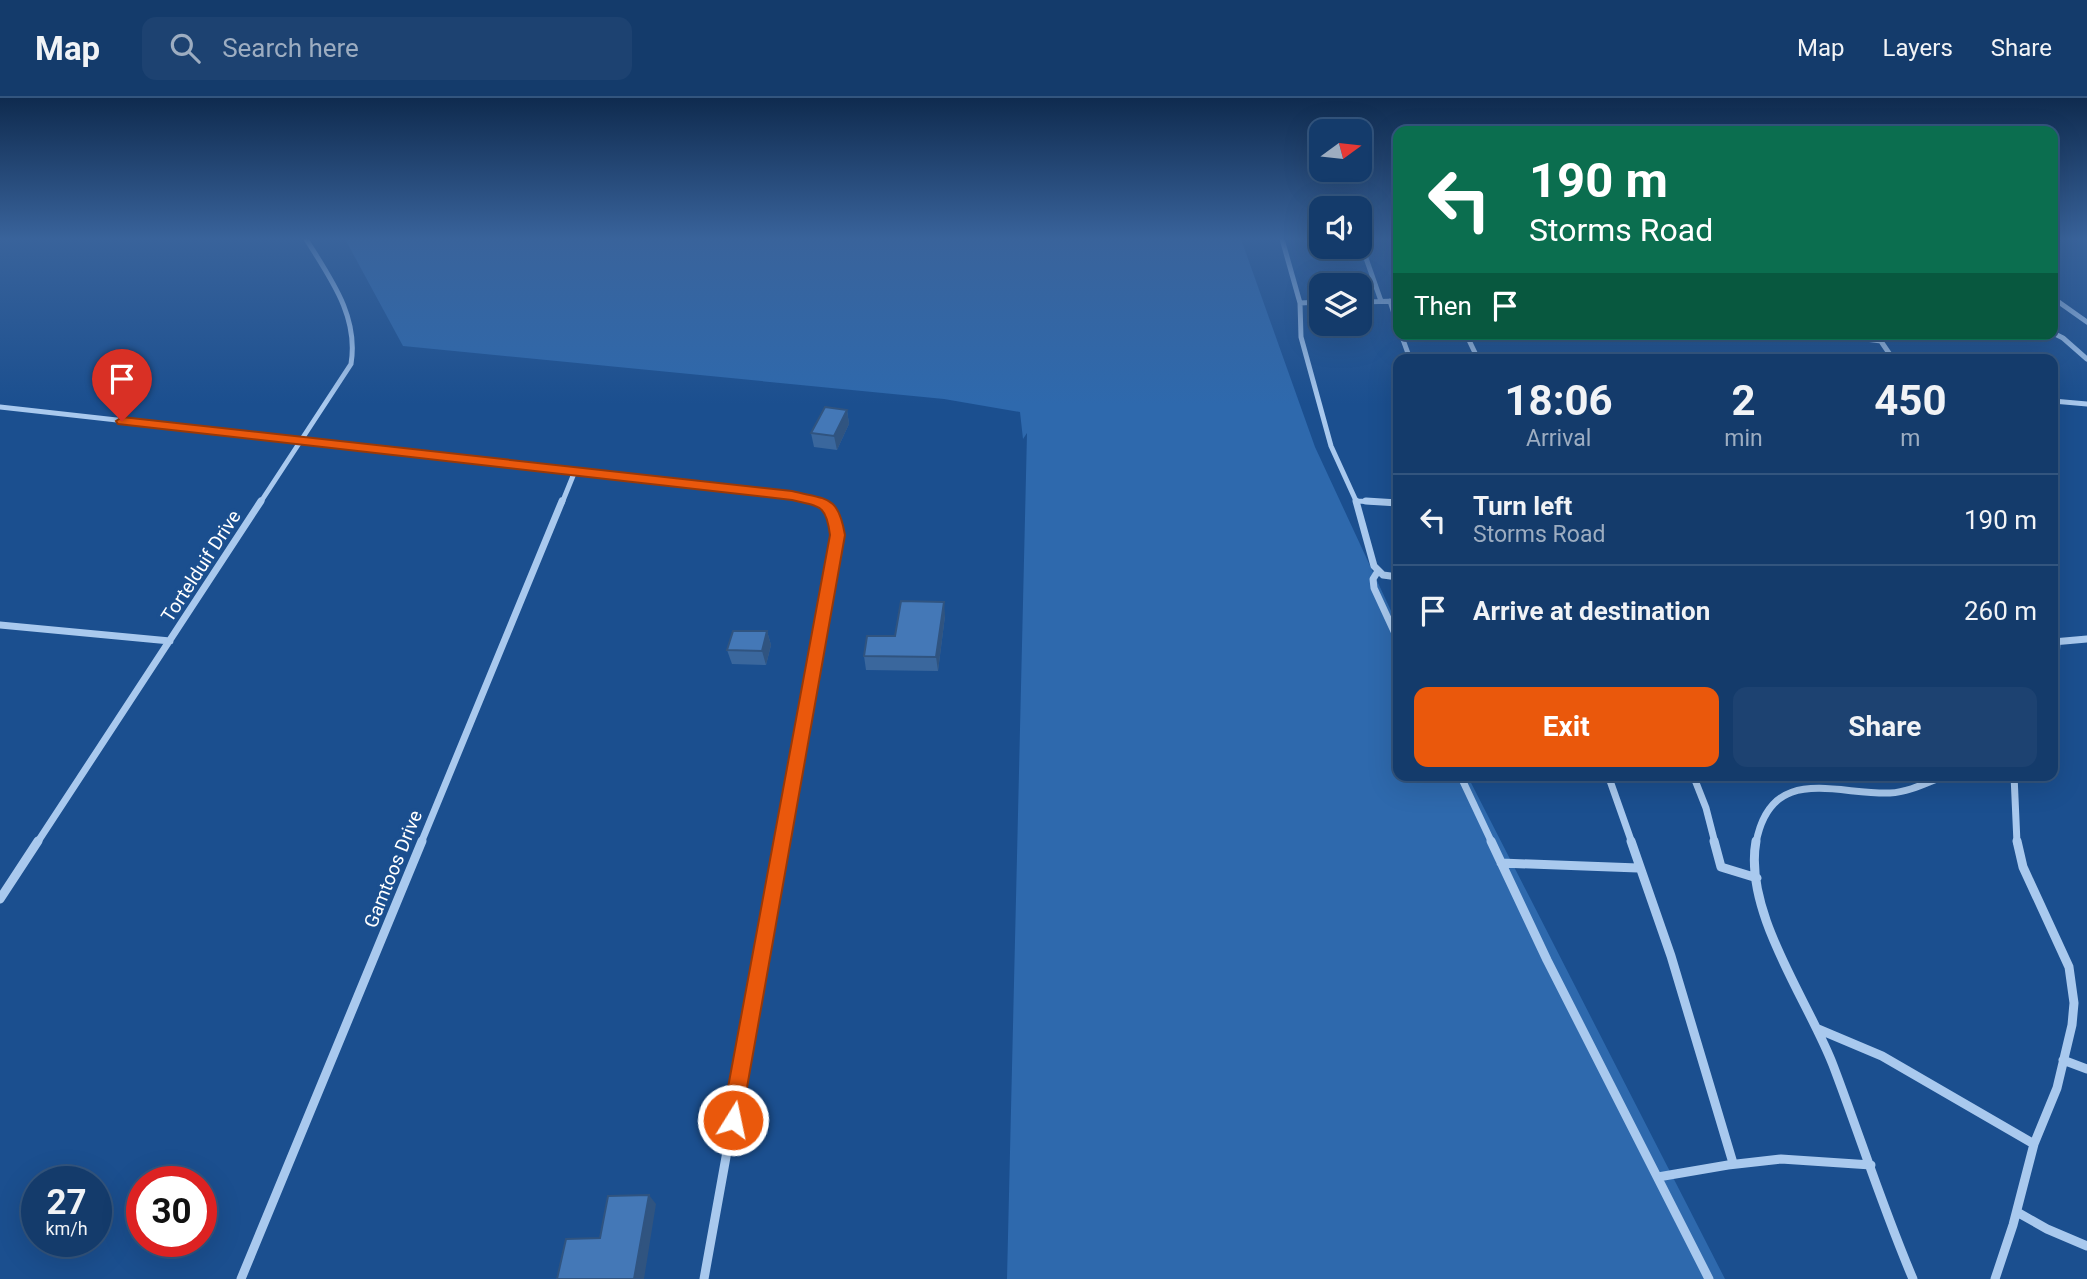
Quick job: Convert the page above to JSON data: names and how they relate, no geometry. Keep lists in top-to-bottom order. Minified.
{"streets":{"street":["Tortelduif Drive","Gamtoos Drive"]},"north":"right","page":{"header":"Map","search":"Search here","nav":["Map","Layers","Share"],"turn":["190 m","Storms Road"],"then":"Then","eta":["18:06","Arrival","2","min","450","m"],"list":[{"name":"Turn left","note":"Storms Road","value":"190 m"},{"name":"Arrive at destination","value":"260 m"}],"buttons":["Exit","Share"],"speed":"27 km/h","limit":"30"}}
